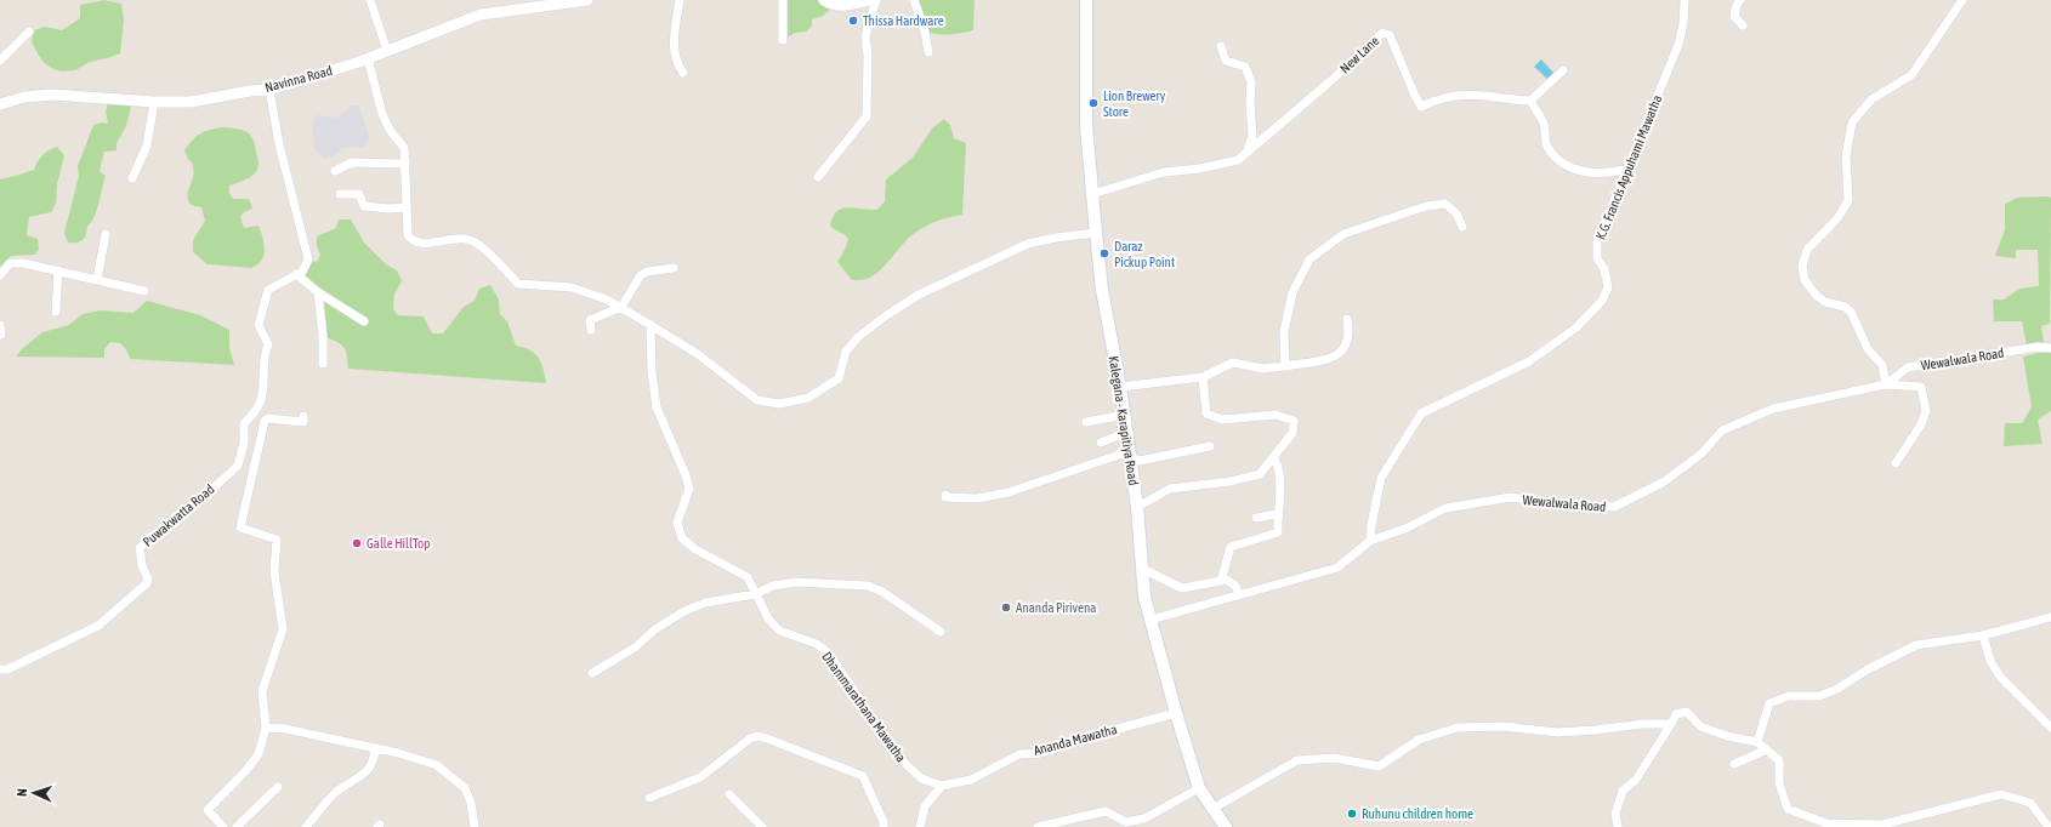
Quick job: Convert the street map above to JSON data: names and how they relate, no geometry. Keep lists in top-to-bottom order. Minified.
{"streets":{"main road":["Kalegana - Karapitiya Road"],"street":["New Lane","Navinna Road","K.G. Francis Appuhami Mawatha","Wewalwala Road","Puwakwatta Road","Dhammarathana Mawatha","Ananda Mawatha"]},"crossings":[["New Lane","Kalegana - Karapitiya Road"],["Navinna Road","Puwakwatta Road"],["K.G. Francis Appuhami Mawatha","Wewalwala Road"],["Wewalwala Road","Kalegana - Karapitiya Road"],["Kalegana - Karapitiya Road","Ananda Mawatha"],["Dhammarathana Mawatha","Ananda Mawatha"]],"places":["Thissa Hardware","Lion Brewery Store","Daraz Pickup Point","Galle HillTop","Ananda Pirivena","Ruhunu children home"],"north":"left"}
